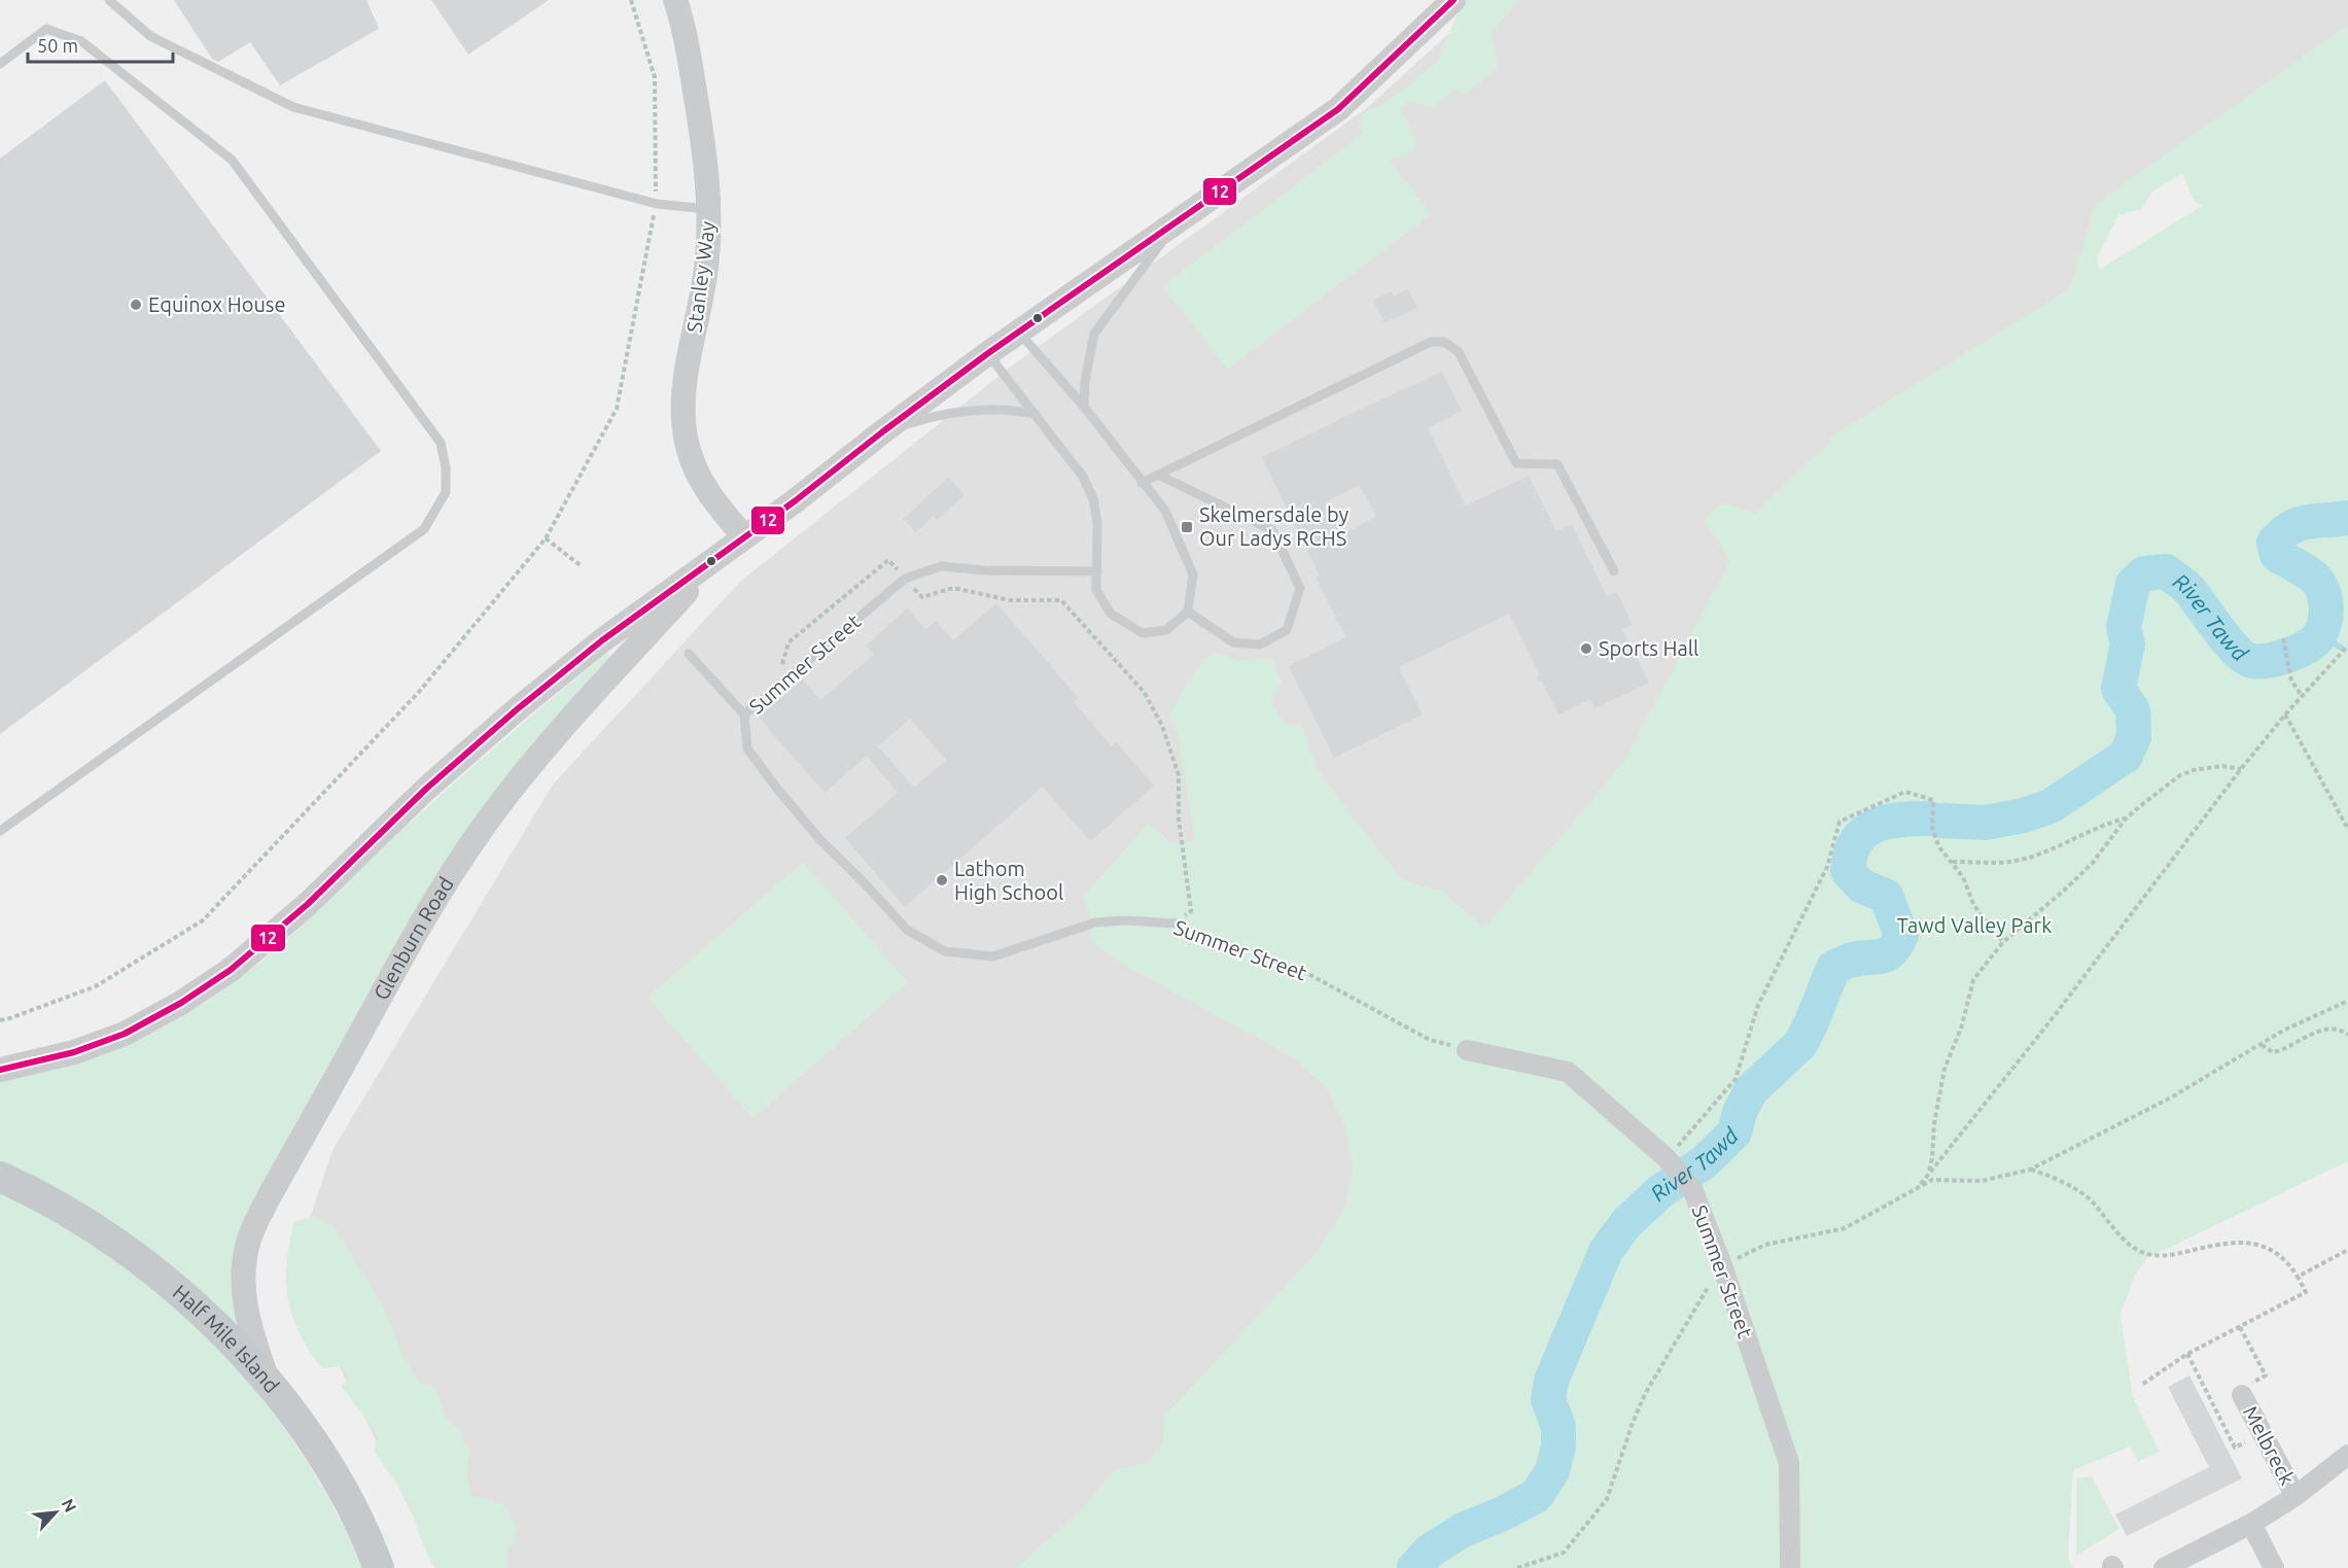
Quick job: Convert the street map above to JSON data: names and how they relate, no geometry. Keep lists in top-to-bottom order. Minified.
{"streets":{"main road":["Half Mile Island"],"street":["Stanley Way","Summer Street","Glenburn Road","Melbreck"]},"crossings":[["Stanley Way","Glenburn Road"],["Glenburn Road","Half Mile Island"]],"water":["River Tawd"],"parks":["Tawd Valley Park"],"places":{"other":["Equinox House","Sports Hall","Lathom High School"],"transit":["Skelmersdale by Our Ladys RCHS"]},"lines":["transit line 12"],"scale_bar":"50 m","north":"top right"}
